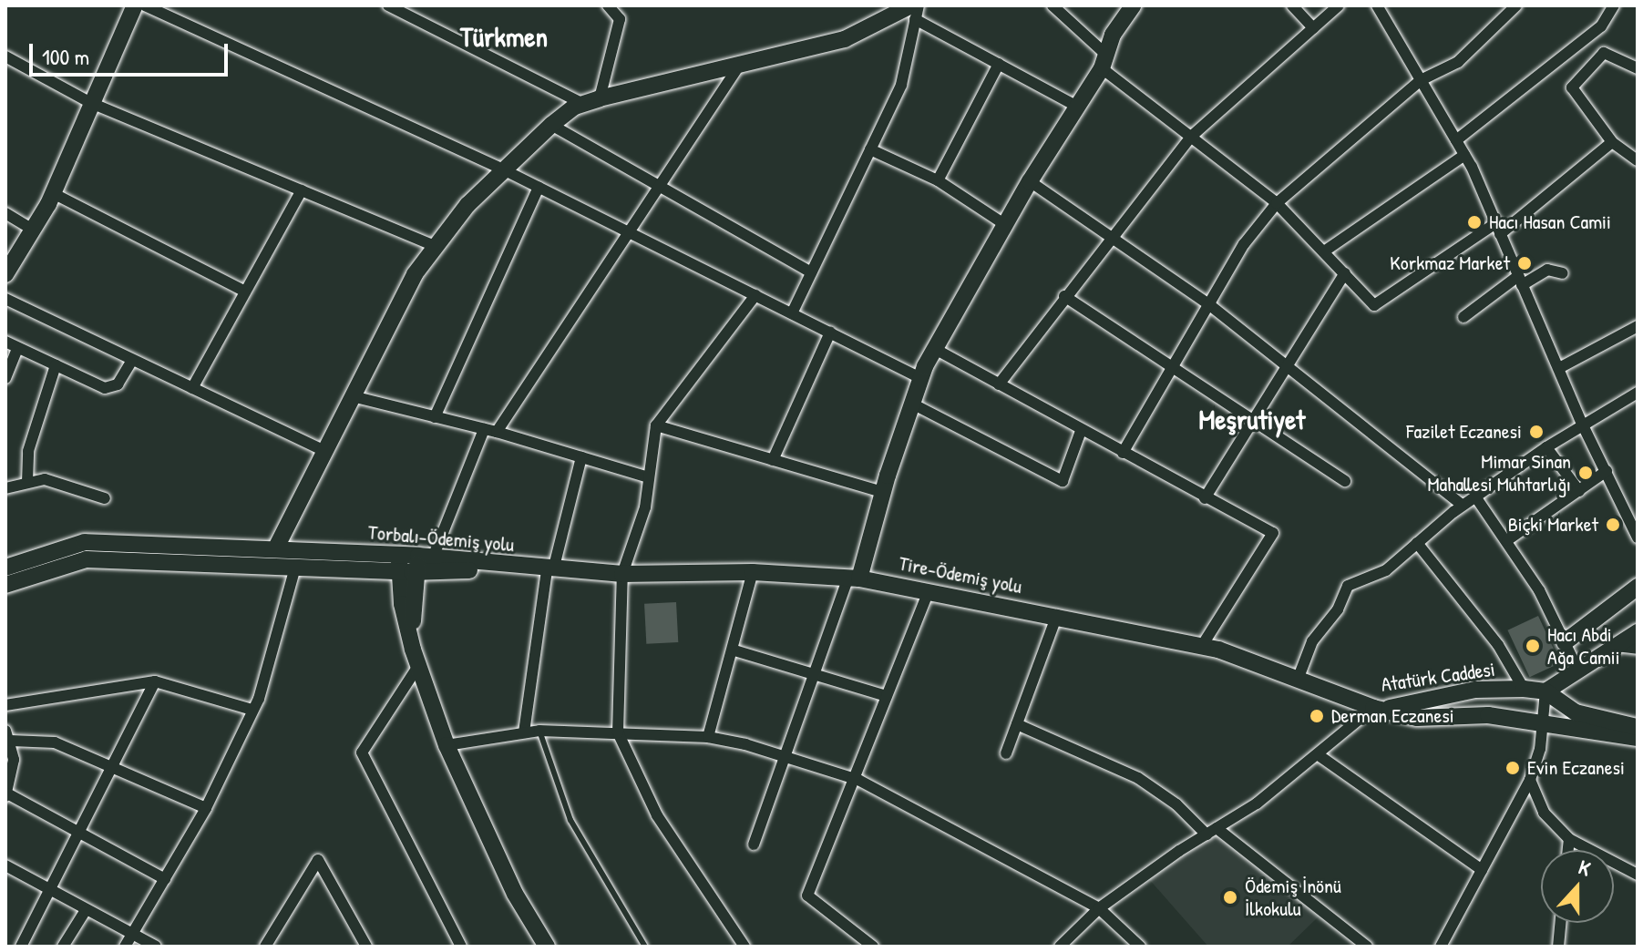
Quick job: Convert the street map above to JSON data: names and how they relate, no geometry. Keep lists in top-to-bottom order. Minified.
{"streets":{"street":["Torbalı-Ödemiş yolu","Tire-Ödemiş yolu","Atatürk Caddesi"]},"crossings":[["Torbalı-Ödemiş yolu","Tire-Ödemiş yolu"],["Tire-Ödemiş yolu","Atatürk Caddesi"]],"districts":["Türkmen","Meşrutiyet"],"places":["Hacı Hasan Camii","Korkmaz Market","Fazilet Eczanesi","Mimar Sinan Mahallesi Muhtarlığı","Biçki Market","Hacı Abdi Ağa Camii","Derman Eczanesi","Evin Eczanesi","Ödemiş İnönü İlkokulu"],"scale_bar":"100 m","north":"top"}
